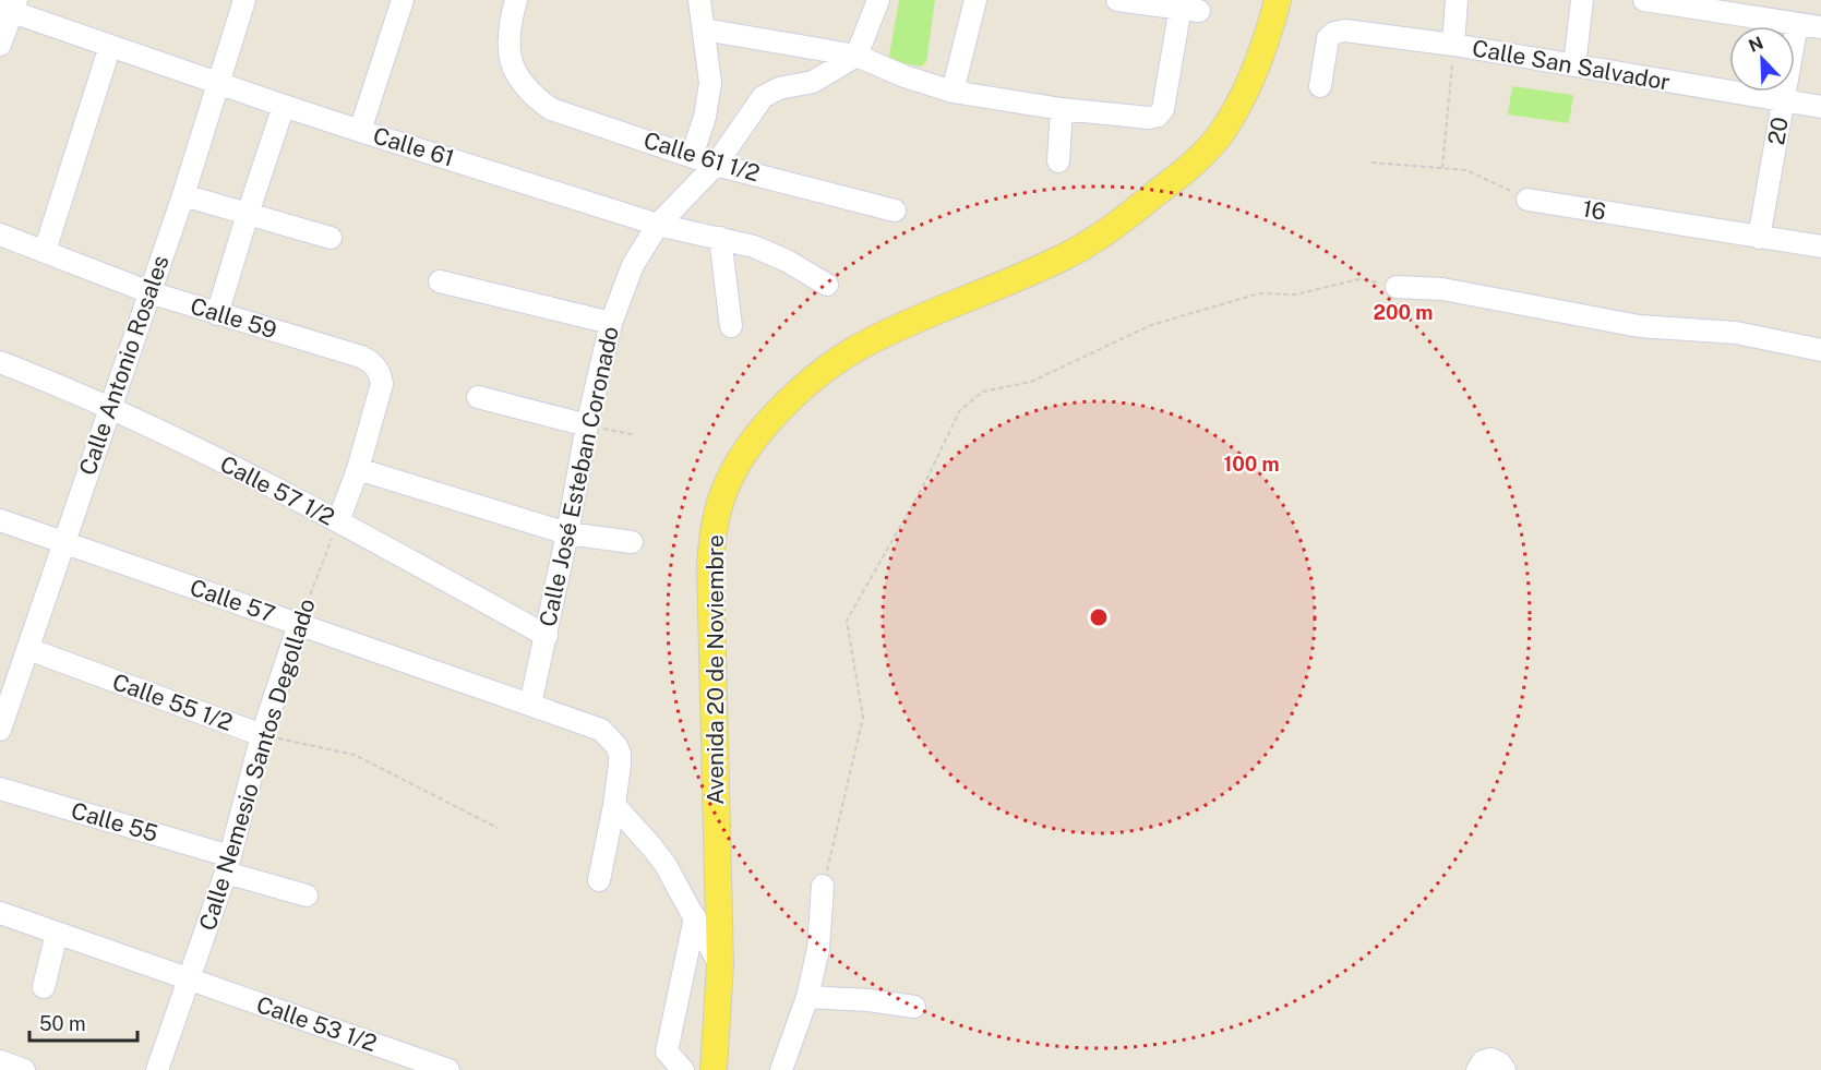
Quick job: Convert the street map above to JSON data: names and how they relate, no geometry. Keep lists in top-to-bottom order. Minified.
{"streets":{"main road":["Avenida 20 de Noviembre"],"street":["Calle San Salvador","20","Calle 61","Calle 61 1/2","16","Calle 59","Calle Antonio Rosales","Calle José Esteban Coronado","Calle 57 1/2","Calle 57","Calle 55 1/2","Calle Nemesio Santos Degollado","Calle 55","Calle 53 1/2"]},"crossings":[["Calle San Salvador","20"],["20","16"],["Calle 61","Calle Antonio Rosales"],["Calle 61","Calle José Esteban Coronado"],["Calle 61 1/2","Calle José Esteban Coronado"],["Calle 59","Calle Antonio Rosales"],["Calle Antonio Rosales","Calle 57 1/2"],["Calle Antonio Rosales","Calle 57"],["Calle Antonio Rosales","Calle 55 1/2"],["Calle José Esteban Coronado","Calle 57 1/2"],["Calle José Esteban Coronado","Calle 57"],["Calle 57 1/2","Calle Nemesio Santos Degollado"],["Calle 57","Calle Nemesio Santos Degollado"],["Calle 55 1/2","Calle Nemesio Santos Degollado"],["Calle Nemesio Santos Degollado","Calle 55"],["Calle Nemesio Santos Degollado","Calle 53 1/2"]],"scale_bar":"50 m","north":"top left","rings":["200 m","100 m"]}
